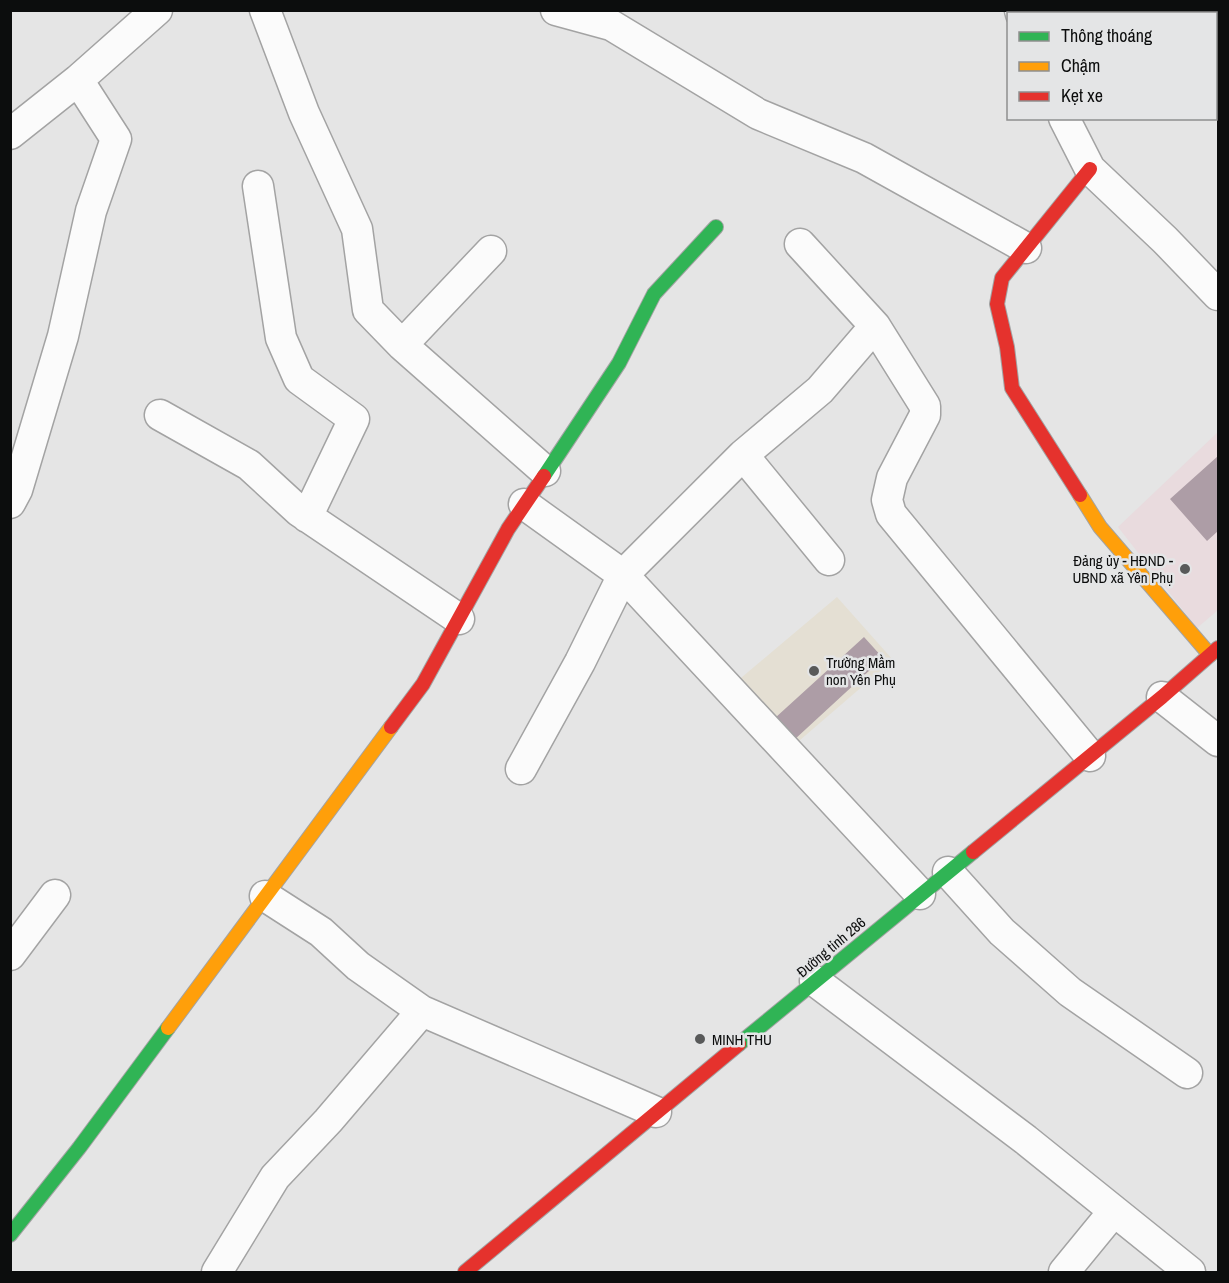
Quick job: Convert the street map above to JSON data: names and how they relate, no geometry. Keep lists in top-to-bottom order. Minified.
{"streets":{"street":["Đường tỉnh 286"]},"places":["Đảng ủy - HĐND - UBND xã Yên Phụ","Trường Mầm non Yên Phụ","MINH THU"],"legend":["Thông thoáng","Chậm","Kẹt xe"]}
